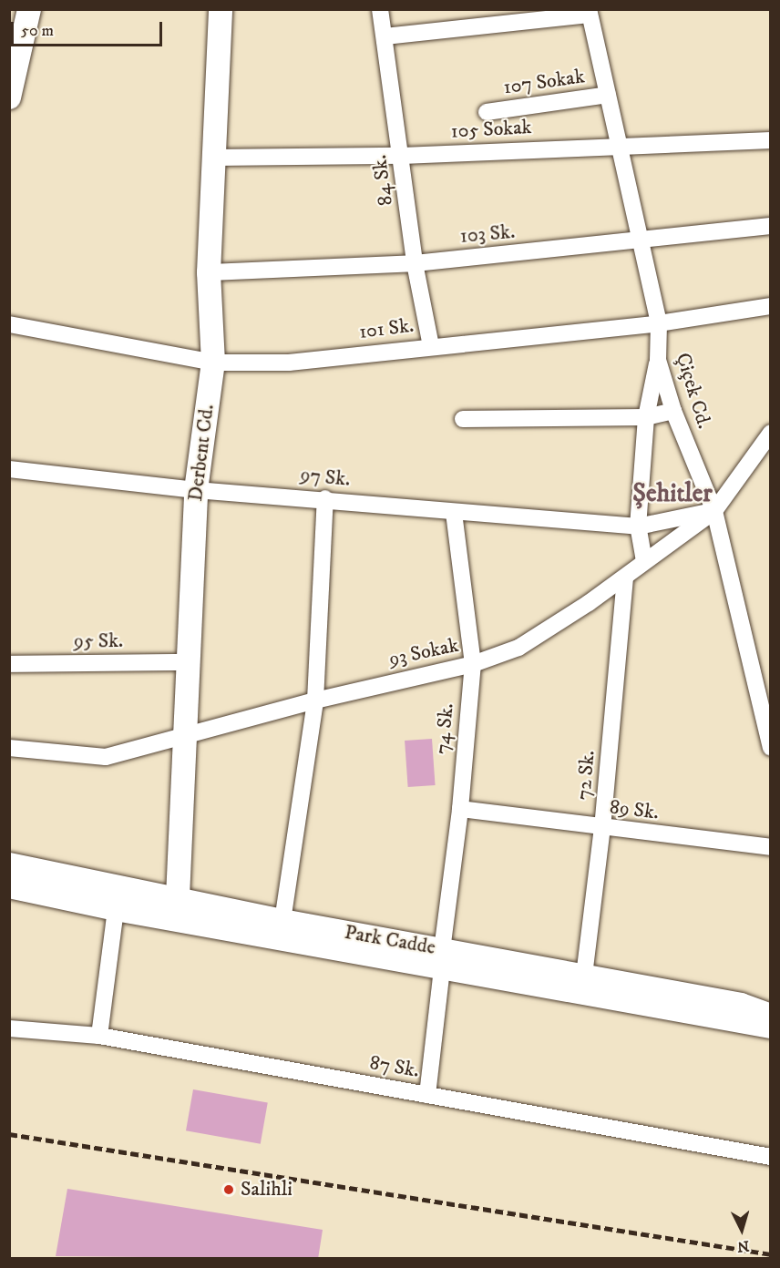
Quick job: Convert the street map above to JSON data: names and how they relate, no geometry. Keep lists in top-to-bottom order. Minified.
{"streets":{"main road":["Derbent Cd.","Park Cadde"],"street":["107 Sokak","105 Sokak","84 Sk.","103 Sk.","101 Sk.","Çiçek Cd.","97 Sk.","95 Sk.","93 Sokak","74 Sk.","72 Sk.","89 Sk.","87 Sk."]},"crossings":[["107 Sokak","Çiçek Cd."],["105 Sokak","84 Sk."],["105 Sokak","Çiçek Cd."],["105 Sokak","Derbent Cd."],["84 Sk.","103 Sk."],["84 Sk.","101 Sk."],["103 Sk.","Çiçek Cd."],["103 Sk.","Derbent Cd."],["101 Sk.","Çiçek Cd."],["101 Sk.","Derbent Cd."],["Çiçek Cd.","97 Sk."],["Çiçek Cd.","93 Sokak"],["Derbent Cd.","97 Sk."],["Derbent Cd.","95 Sk."],["Derbent Cd.","93 Sokak"],["Derbent Cd.","Park Cadde"],["97 Sk.","93 Sokak"],["97 Sk.","74 Sk."],["93 Sokak","74 Sk."],["93 Sokak","72 Sk."],["74 Sk.","89 Sk."],["74 Sk.","Park Cadde"],["74 Sk.","87 Sk."],["72 Sk.","89 Sk."],["72 Sk.","Park Cadde"]],"districts":["Şehitler"],"places":["Salihli"],"scale_bar":"50 m","north":"bottom"}
